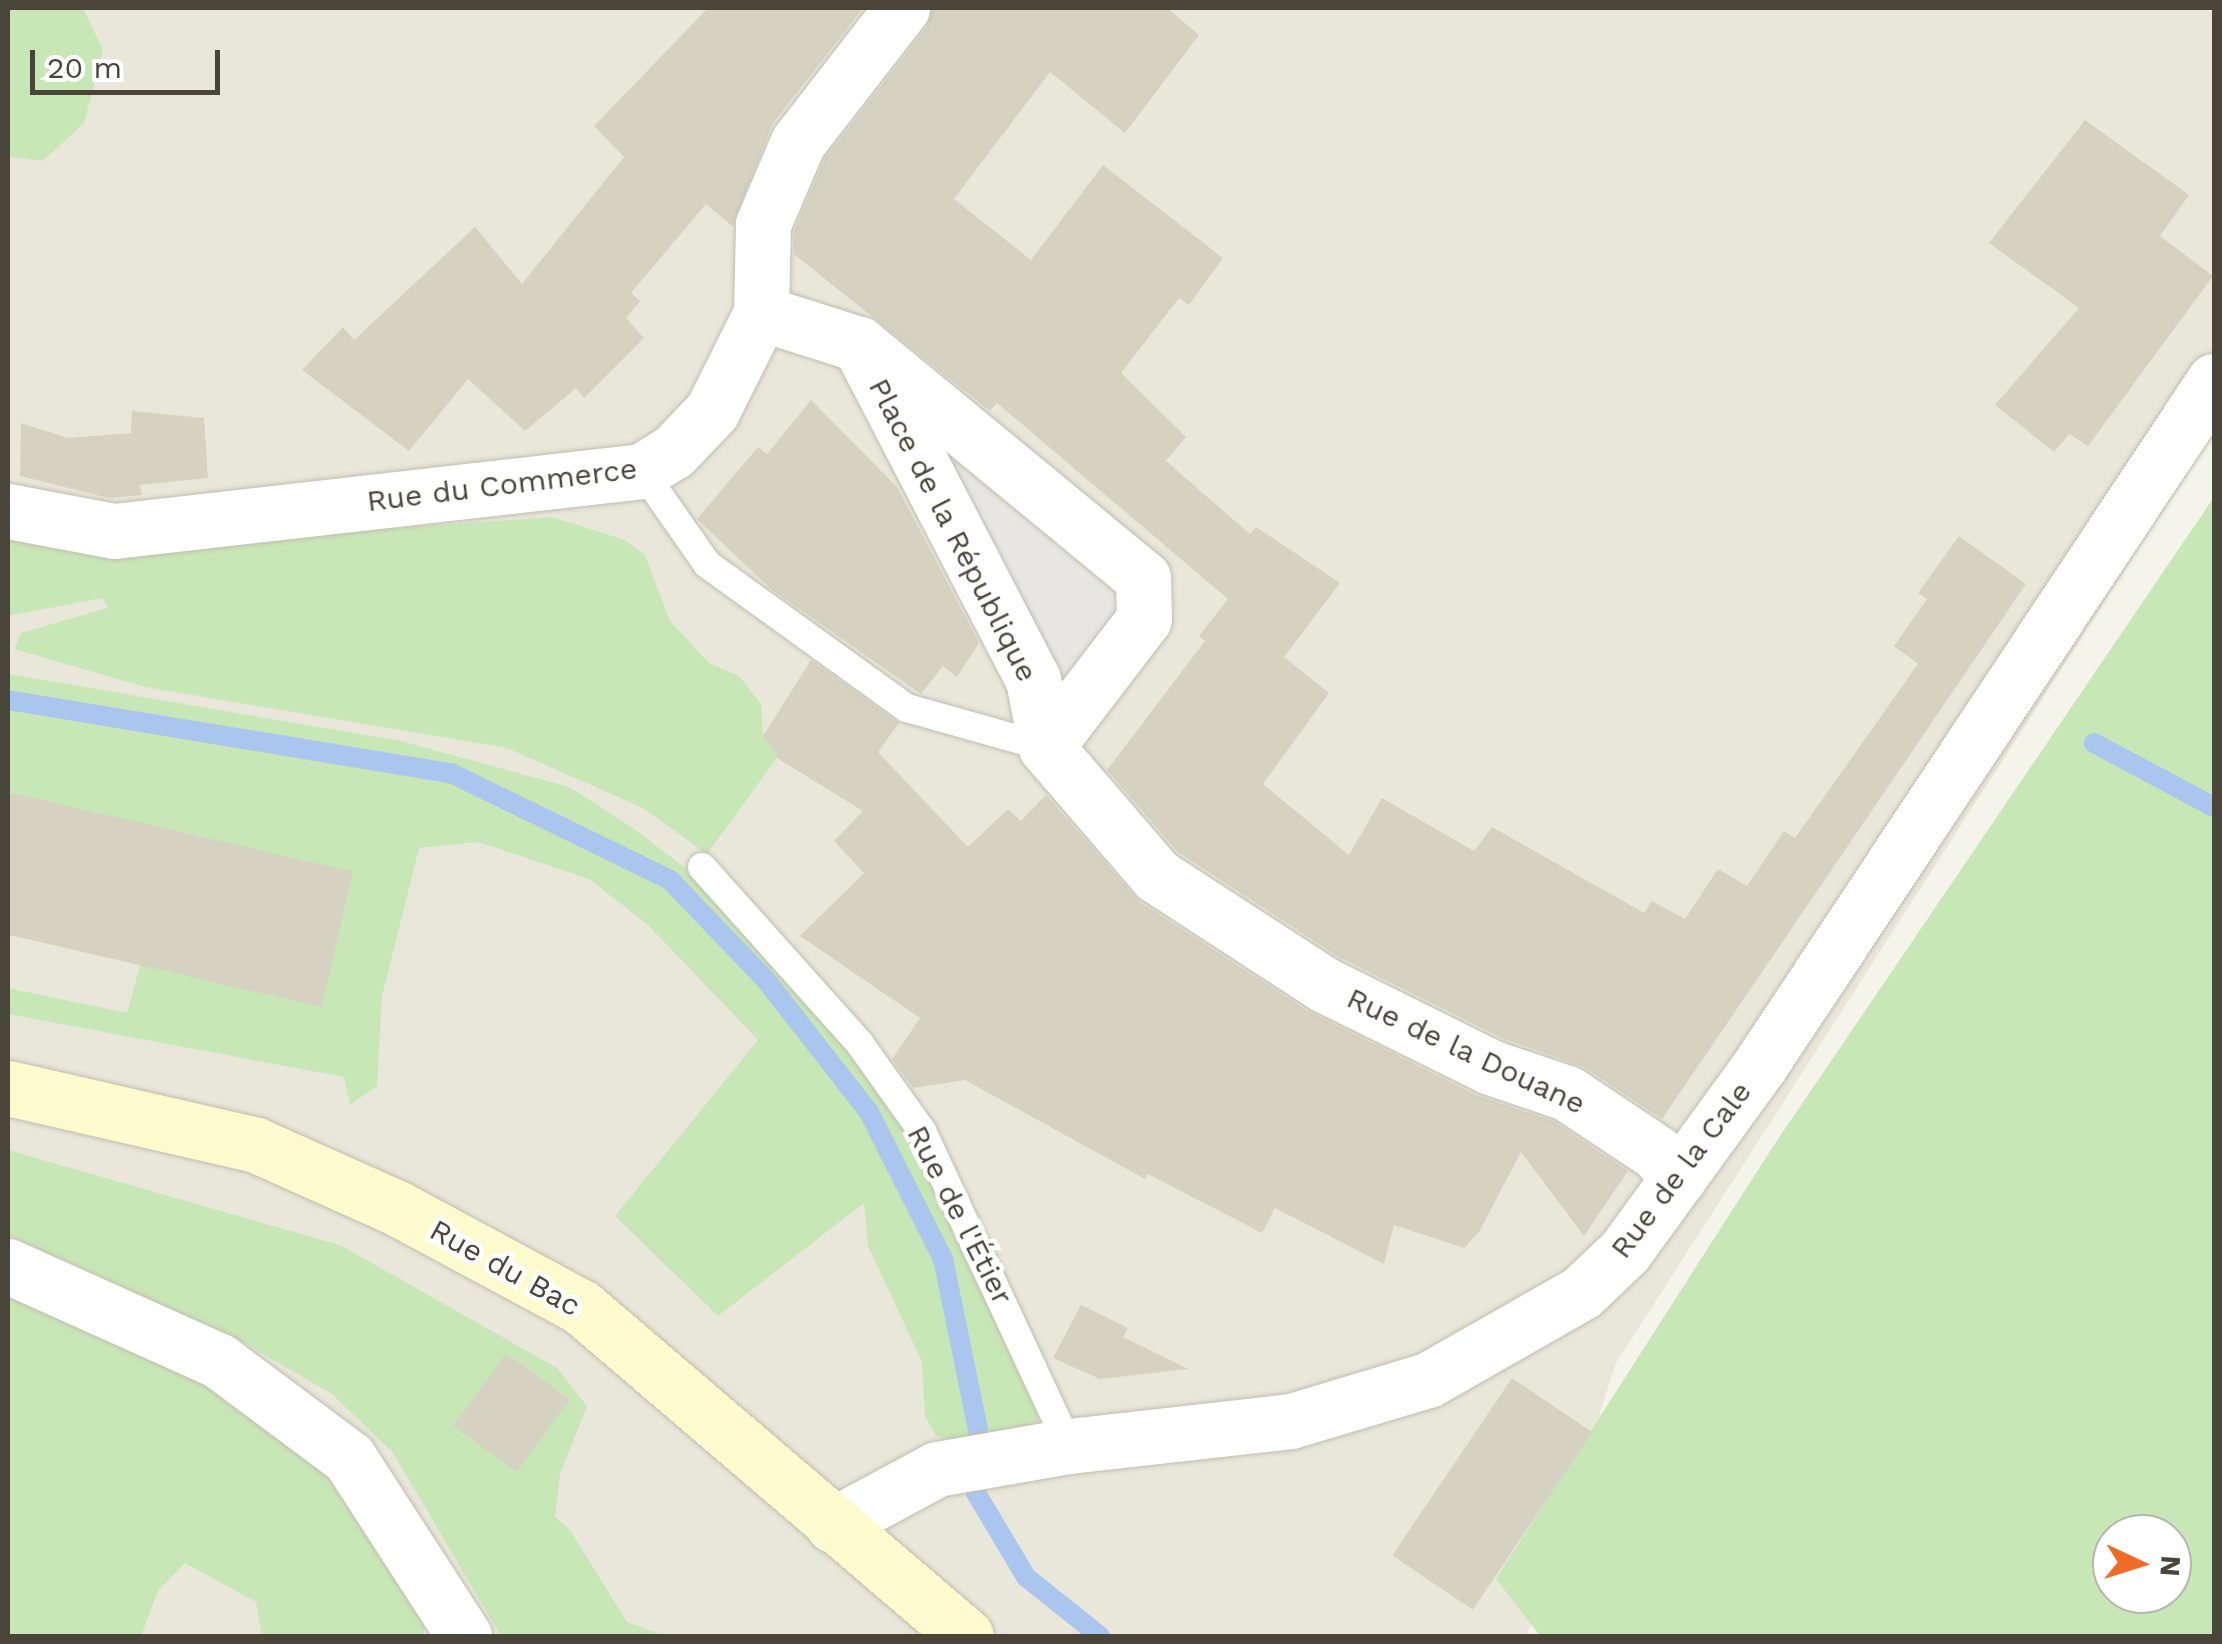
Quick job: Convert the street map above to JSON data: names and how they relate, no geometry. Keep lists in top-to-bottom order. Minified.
{"streets":{"main road":["Rue du Bac"],"street":["Rue du Commerce","Place de la République","Rue de la Douane","Rue de la Cale"],"lane":["Rue de l'Étier"]},"crossings":[["Rue du Commerce","Place de la République"],["Place de la République","Rue de la Douane"],["Rue de la Douane","Rue de la Cale"],["Rue de la Cale","Rue de l'Étier"],["Rue de la Cale","Rue du Bac"]],"scale_bar":"20 m","north":"right"}
